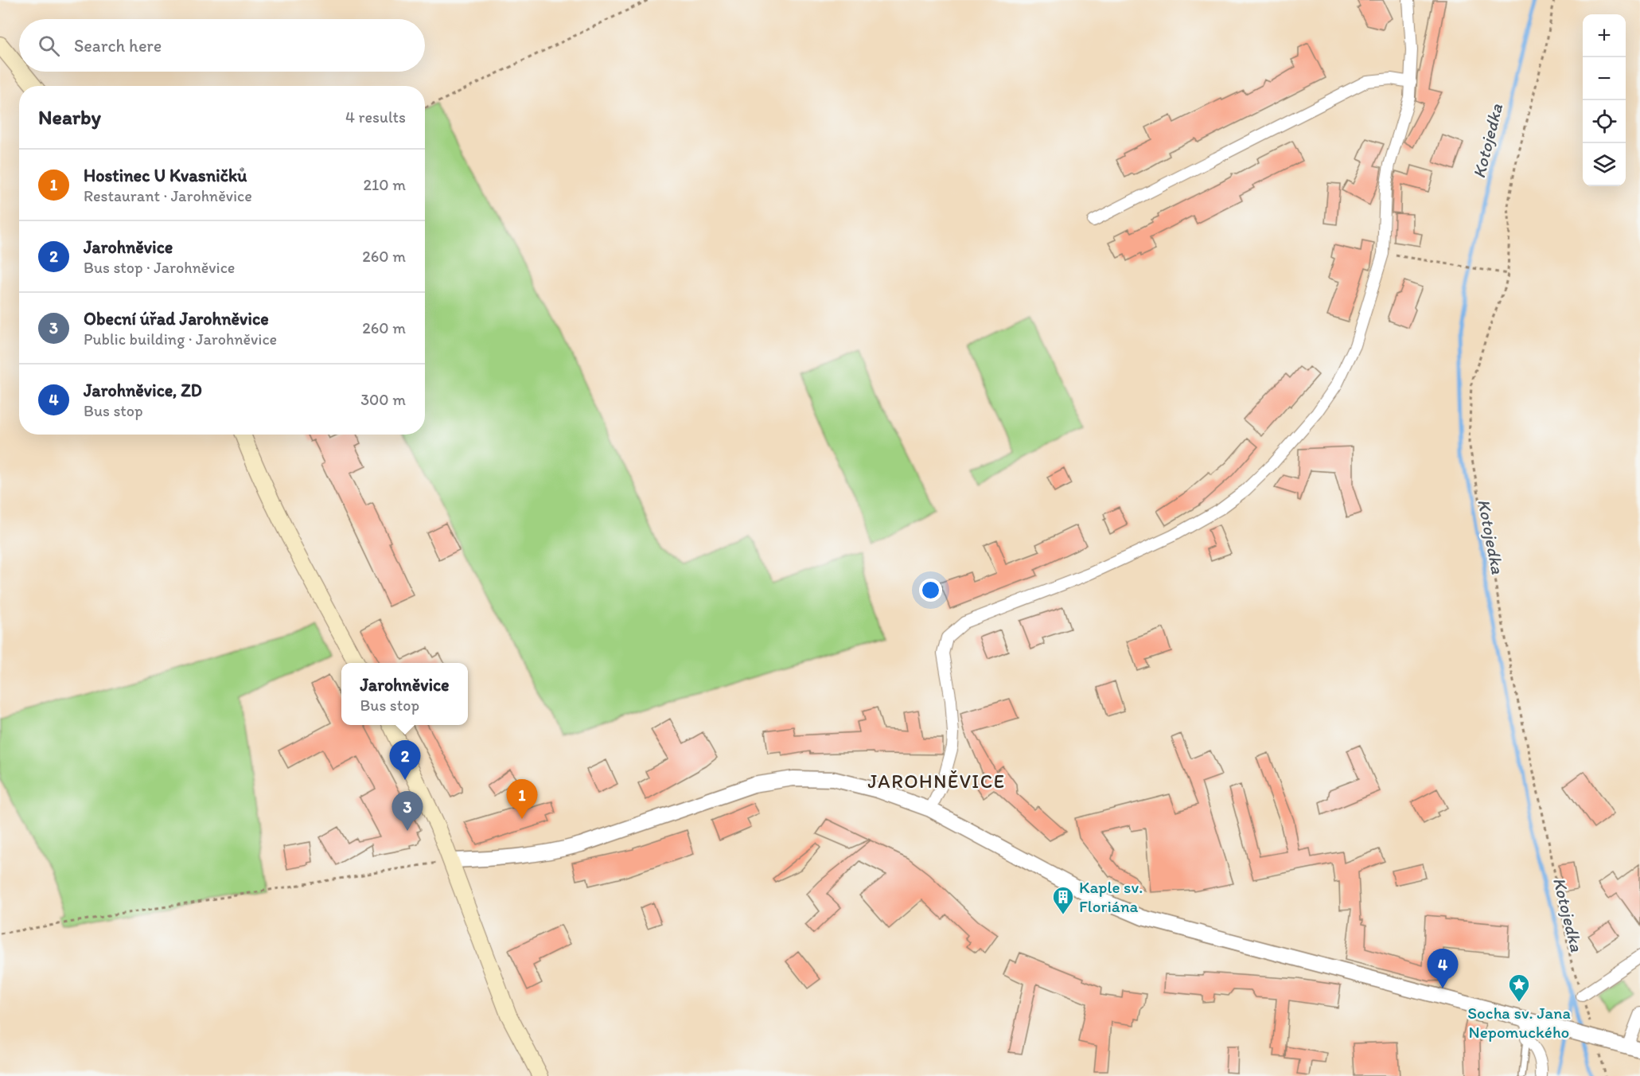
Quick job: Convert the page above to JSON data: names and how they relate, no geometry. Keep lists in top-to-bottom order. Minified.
{"districts":["JAROHNĚVICE"],"water":["Kotojedka"],"places":{"building":["Kaple sv. Floriána"],"place":["Socha sv. Jana Nepomuckého"]},"page":{"map_buttons":["+","−"],"search":"Search here","heading":["Nearby","4 results"],"list":[{"mark":"1","name":"Hostinec U Kvasničků","note":"Restaurant · Jarohněvice","value":"210 m"},{"mark":"2","name":"Jarohněvice","note":"Bus stop · Jarohněvice","value":"260 m"},{"mark":"3","name":"Obecní úřad Jarohněvice","note":"Public building · Jarohněvice","value":"260 m"},{"mark":"4","name":"Jarohněvice, ZD","note":"Bus stop","value":"300 m"}],"popup":["Jarohněvice","Bus stop"],"pins":["2","1","3","4"]}}
